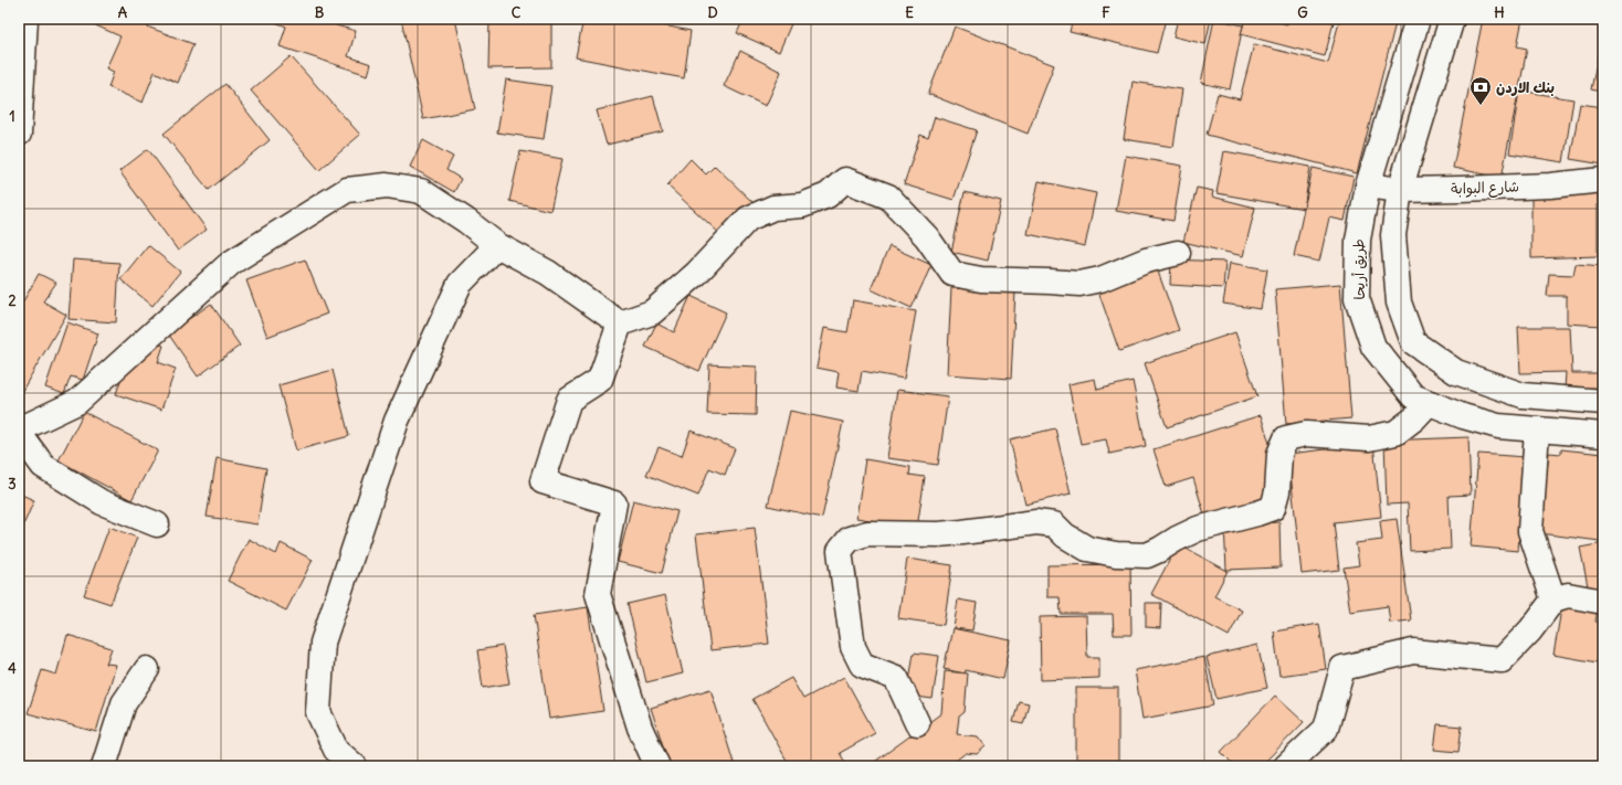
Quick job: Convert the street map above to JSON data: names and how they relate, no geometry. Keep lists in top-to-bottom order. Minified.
{"streets":{"street":["شارع البوابة","طريق أريحا"]},"crossings":[["شارع البوابة","طريق أريحا"]],"places":{"bank":["بنك الاردن"]},"grid":{"columns":["A","B","C","D","E","F","G","H"],"rows":["1","2","3","4"]}}
